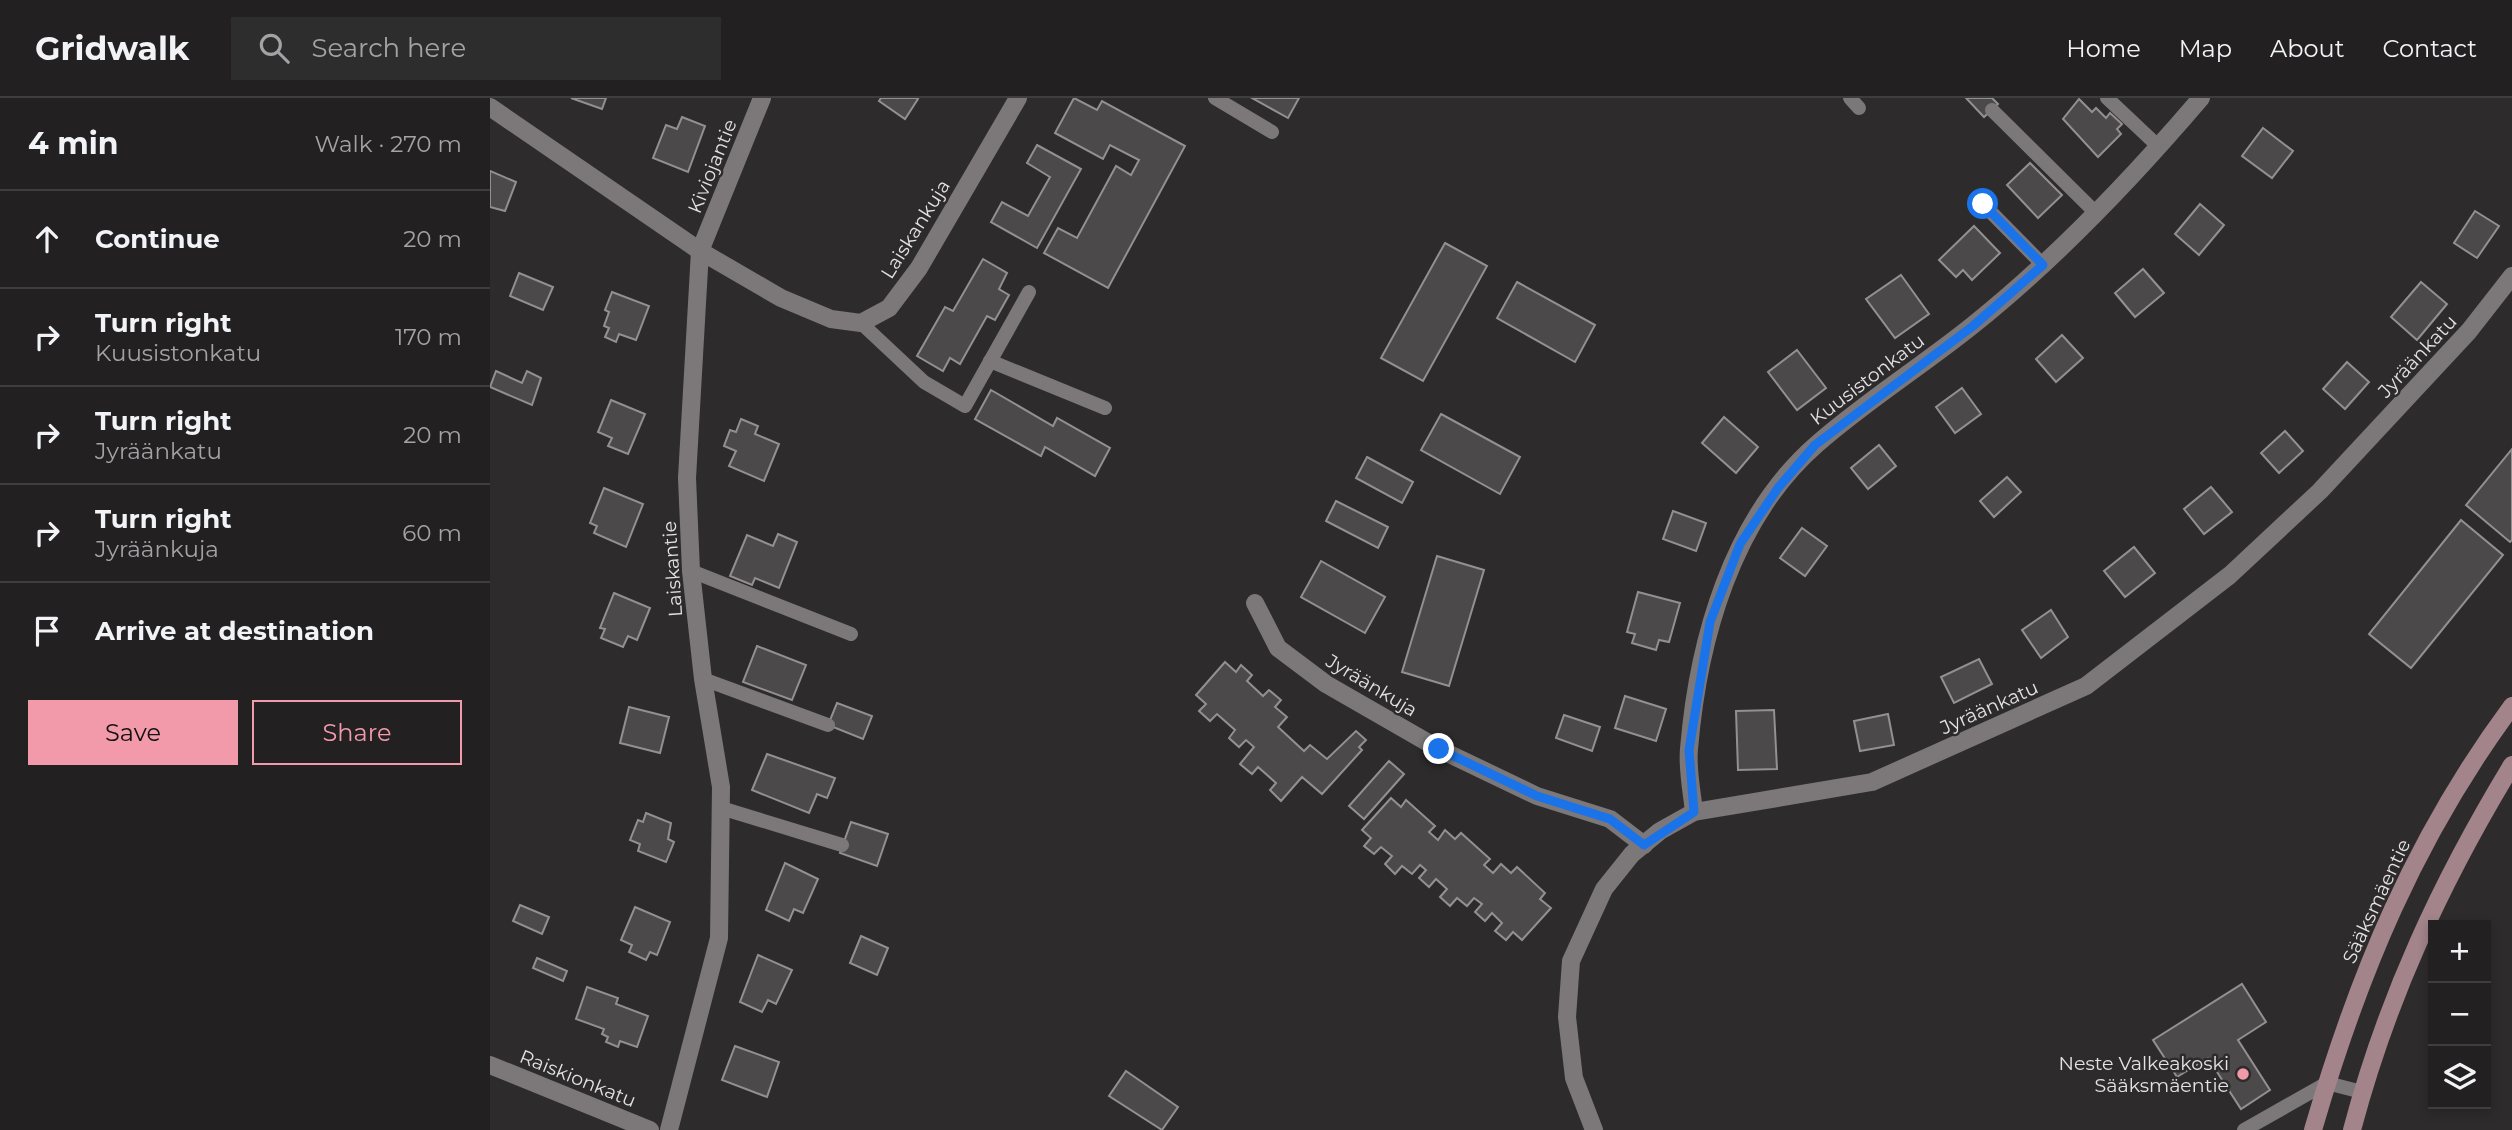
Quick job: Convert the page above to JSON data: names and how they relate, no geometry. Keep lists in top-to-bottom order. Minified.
{"streets":{"main road":["Sääksmäentie"],"street":["Kiviojantie","Laiskankuja","Jyräänkatu","Kuusistonkatu","Laiskantie","Jyräänkuja","Raiskionkatu"]},"crossings":[["Kiviojantie","Laiskantie"],["Jyräänkatu","Kuusistonkatu"],["Jyräänkatu","Jyräänkuja"]],"places":["Neste Valkeakoski Sääksmäentie"],"page":{"header":"Gridwalk","search":"Search here","nav":["Home","Map","About","Contact"],"heading":["4 min","Walk · 270 m"],"list":[["Continue","20 m"],["Turn right","Kuusistonkatu","170 m"],["Turn right","Jyräänkatu","20 m"],["Turn right","Jyräänkuja","60 m"],"Arrive at destination"],"buttons":["Save","Share"],"map_buttons":["+","−"]}}
